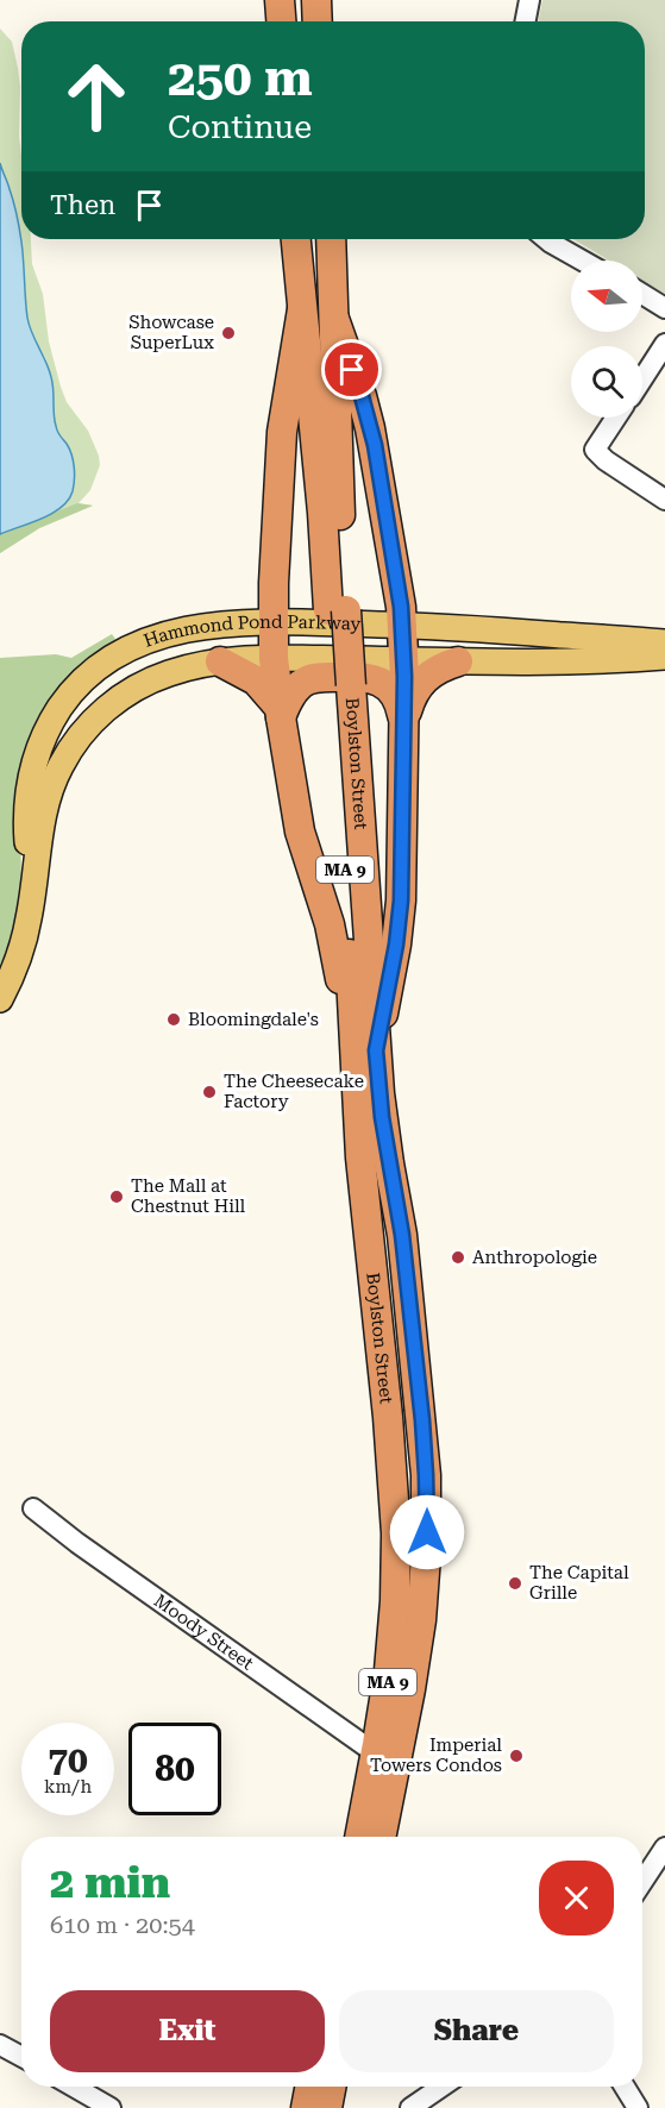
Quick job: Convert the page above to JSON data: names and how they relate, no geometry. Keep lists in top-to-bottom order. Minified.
{"streets":{"highway":["Boylston Street","MA 9"],"main road":["Hammond Pond Parkway"],"street":["Moody Street"]},"crossings":[["Boylston Street","Moody Street"]],"places":["Showcase SuperLux","Bloomingdale's","The Cheesecake Factory","The Mall at Chestnut Hill","Anthropologie","The Capital Grille","Imperial Towers Condos"],"north":"left","page":{"turn":["250 m","Continue"],"then":"Then","speed":"70 km/h","limit":"80","heading":["2 min","610 m · 20:54"],"buttons":["Exit","Share"]}}
